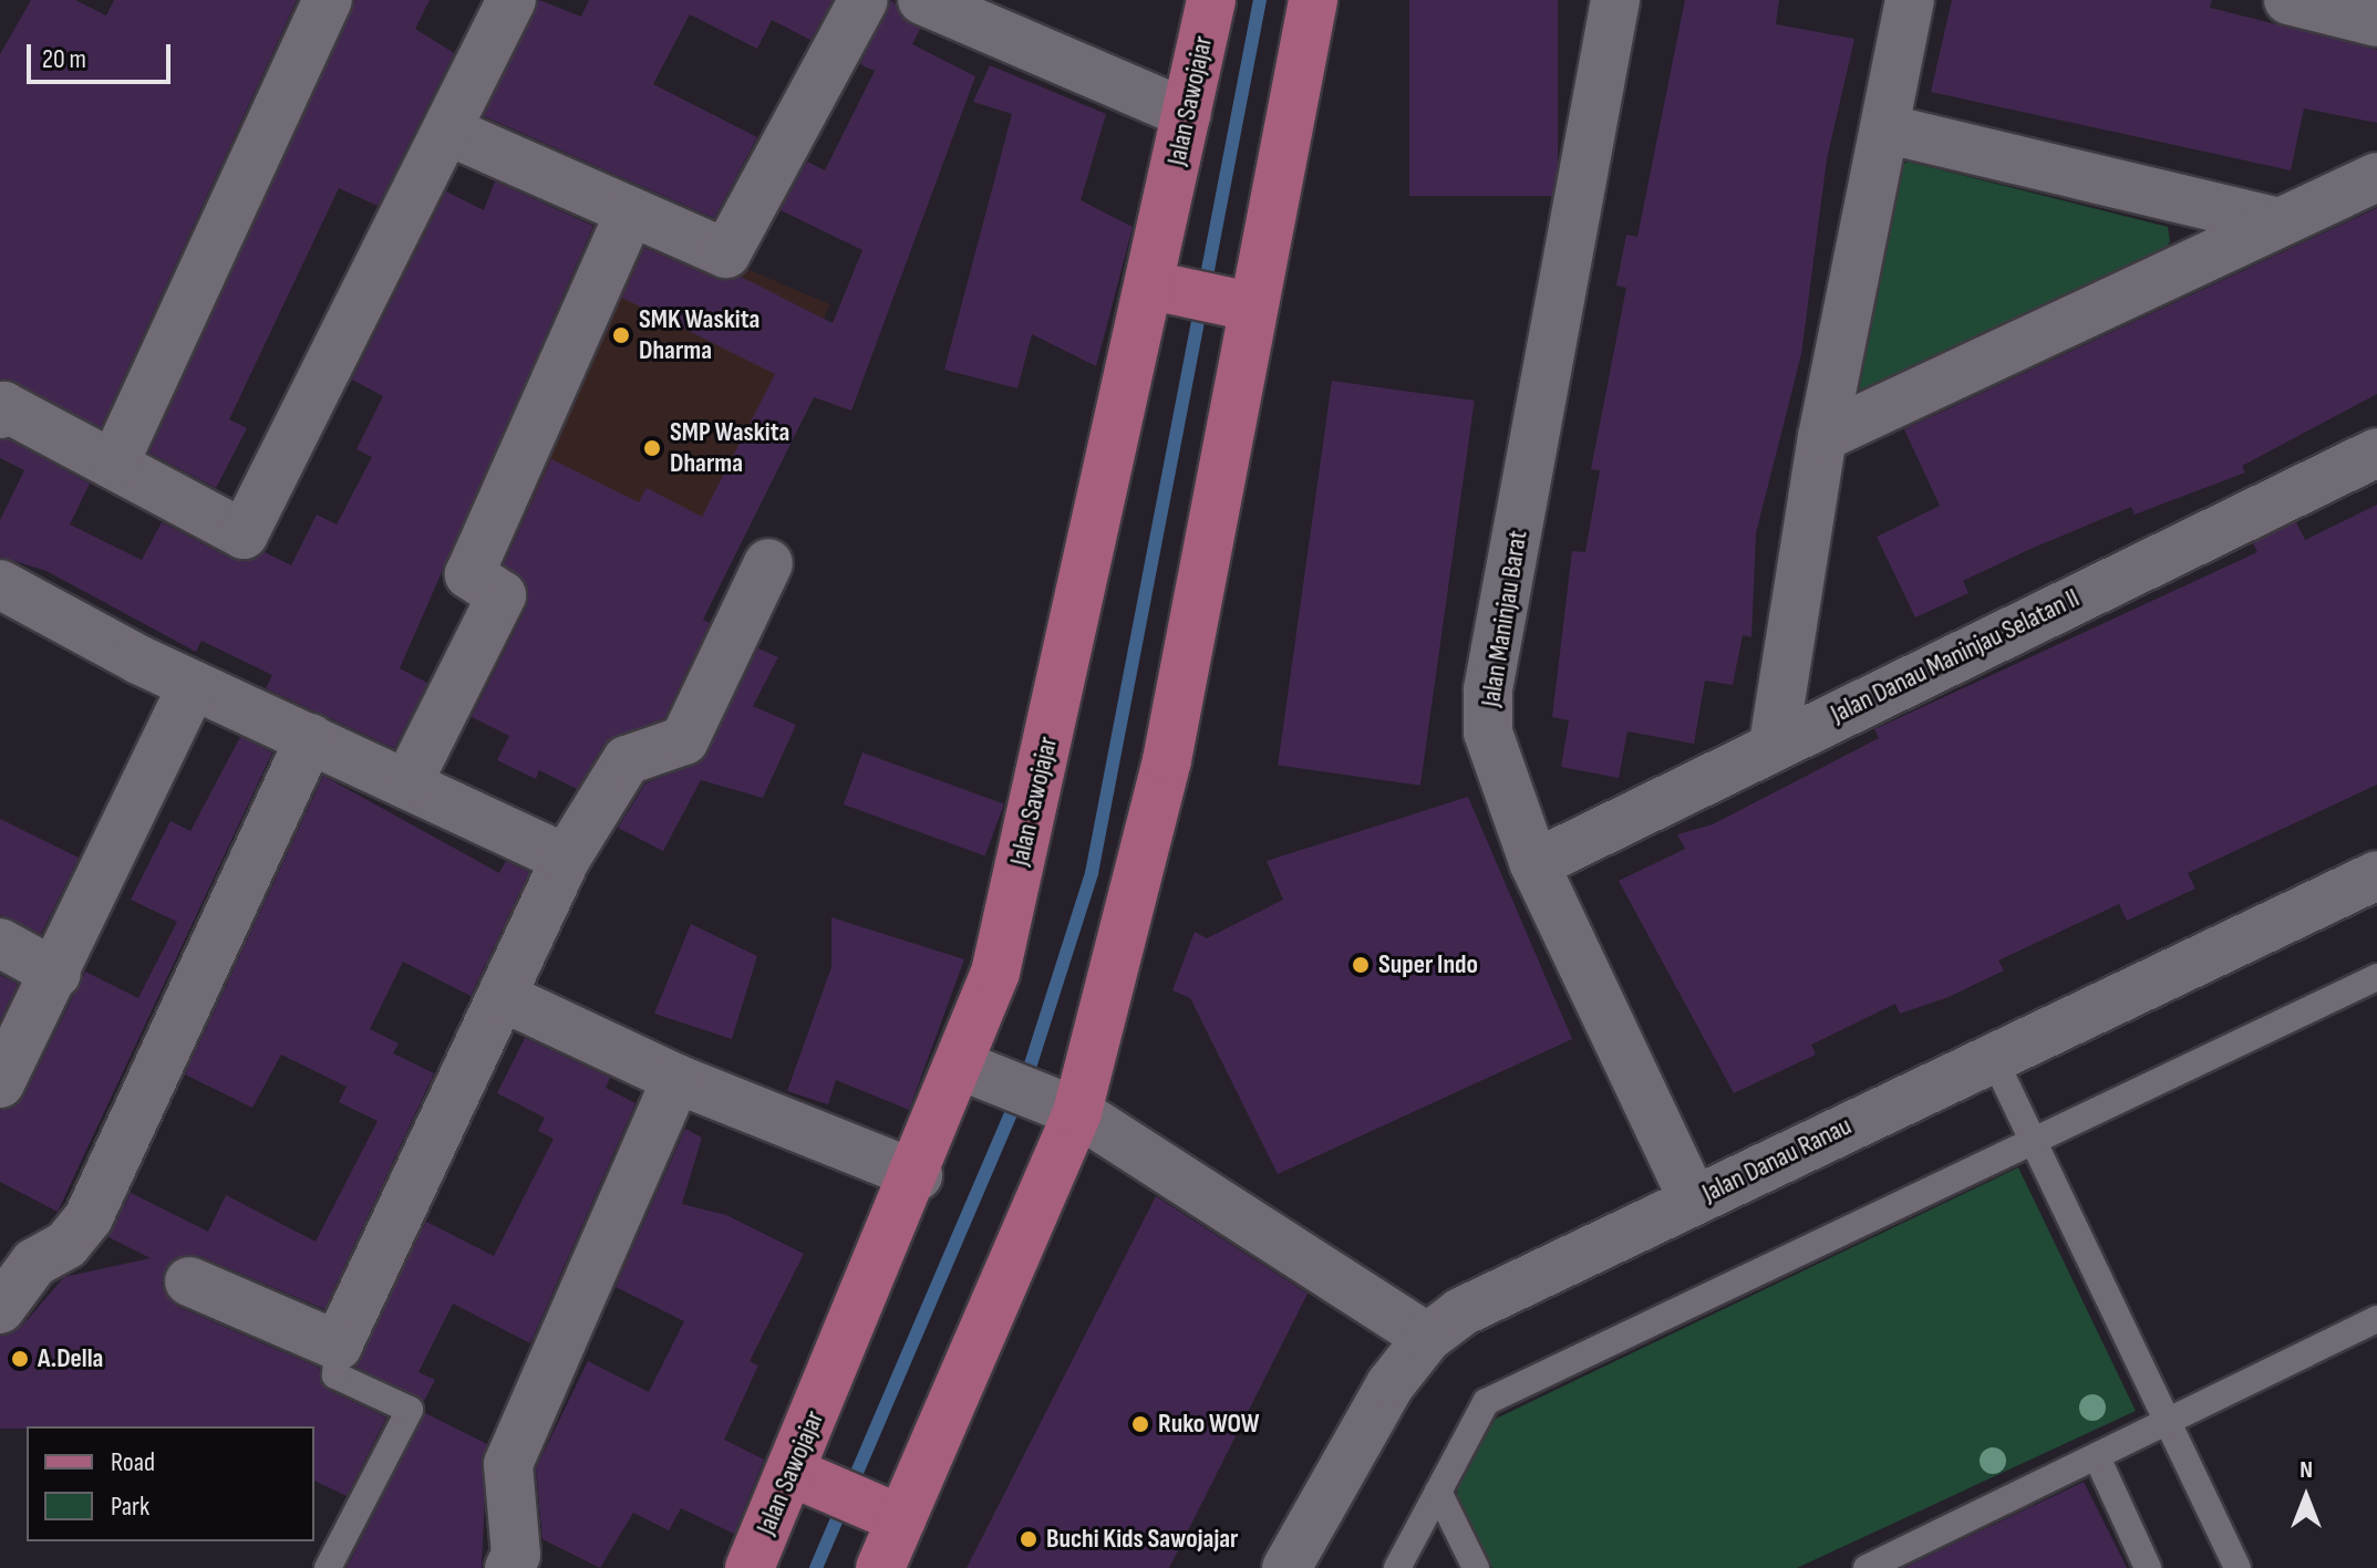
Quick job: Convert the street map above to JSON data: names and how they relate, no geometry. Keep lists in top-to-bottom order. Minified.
{"streets":{"main road":["Jalan Sawojajar"],"street":["Jalan Maninjau Barat","Jalan Danau Maninjau Selatan II","Jalan Danau Ranau"]},"crossings":[["Jalan Maninjau Barat","Jalan Danau Maninjau Selatan II"],["Jalan Maninjau Barat","Jalan Danau Ranau"]],"places":["SMK Waskita Dharma","SMP Waskita Dharma","Super Indo","A.Della","Ruko WOW","Buchi Kids Sawojajar"],"legend":["Road","Park"],"scale_bar":"20 m","north":"top"}
